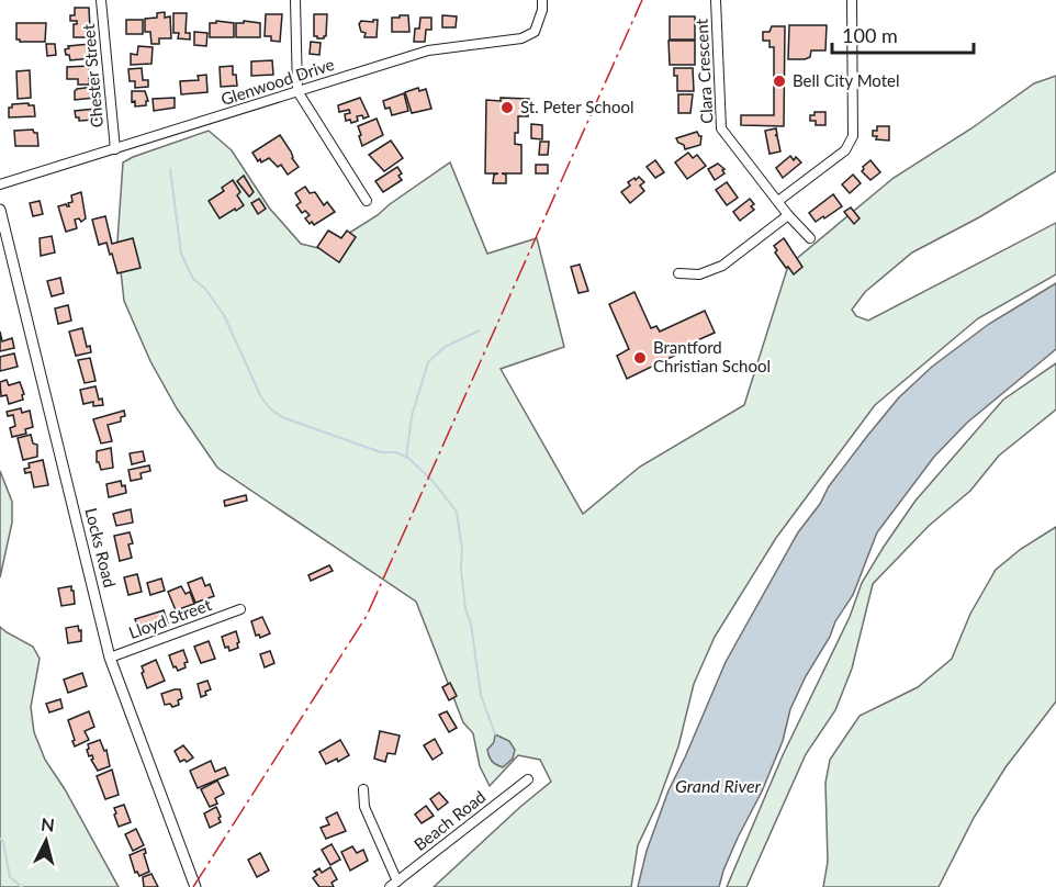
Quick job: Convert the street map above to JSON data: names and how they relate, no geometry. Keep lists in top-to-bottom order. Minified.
{"streets":{"street":["Clara Crescent","Chester Street","Glenwood Drive","Locks Road","Lloyd Street","Beach Road"]},"crossings":[["Chester Street","Glenwood Drive"],["Locks Road","Lloyd Street"]],"water":["Grand River"],"places":["Bell City Motel","St. Peter School","Brantford Christian School"],"scale_bar":"100 m","north":"top"}
